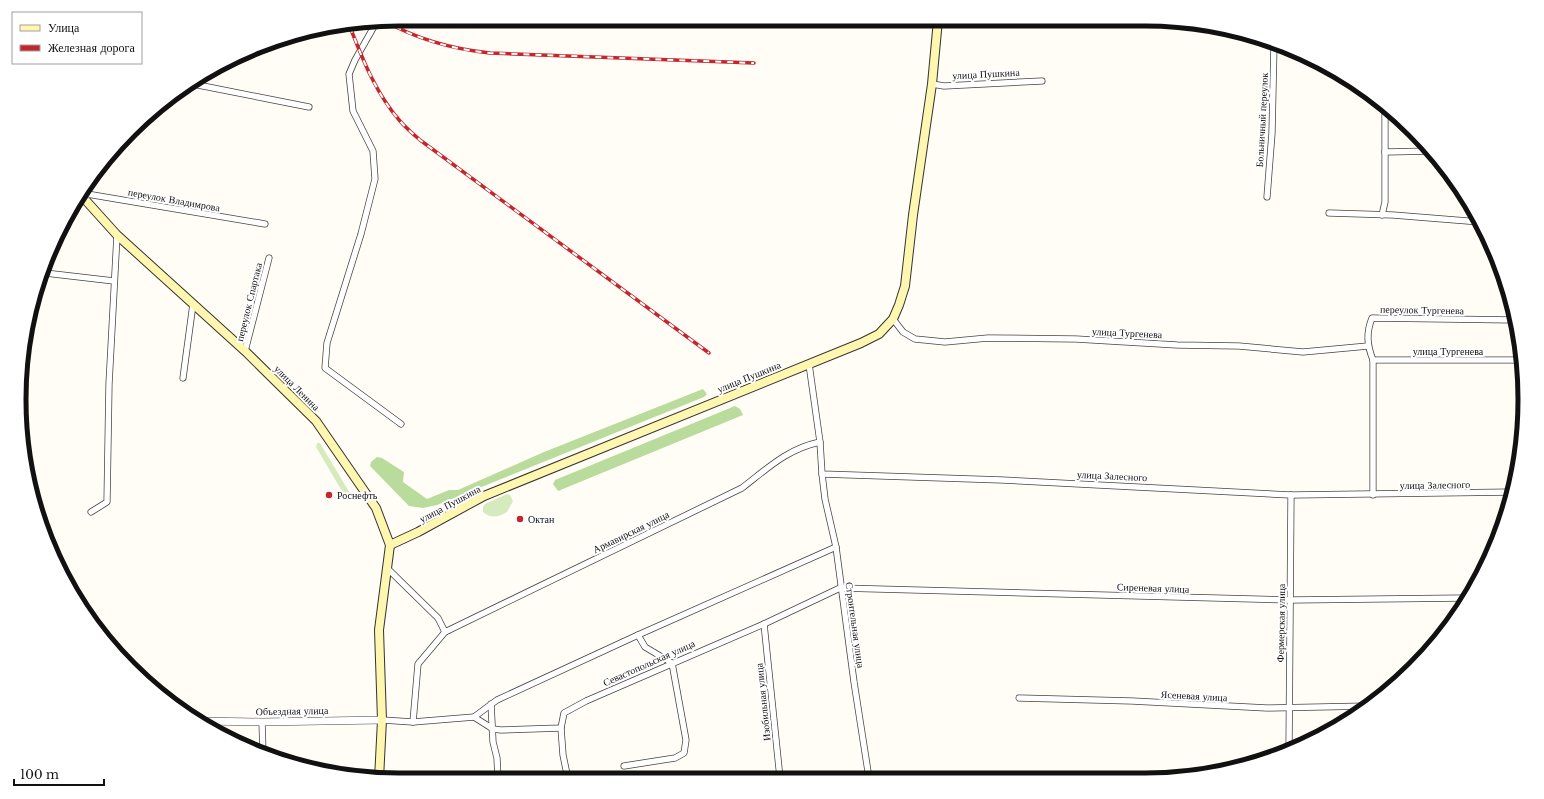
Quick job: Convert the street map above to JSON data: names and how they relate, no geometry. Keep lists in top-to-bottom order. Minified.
{"streets":{"main road":["улица Пушкина","улица Ленина"],"street":["Больничный переулок","переулок Владимрова","переулок Спартака","переулок Тургенева","улица Тургенева","улица Залесного","Армавирская улица","Сиреневая улица","Фермерская улица","Строительная улица","Севастопольская улица","Ясеневая улица","Изобильная улица","Объездная улица"]},"crossings":[["улица Пушкина","улица Тургенева"],["улица Пушкина","улица Ленина"],["переулок Спартака","улица Ленина"],["переулок Тургенева","улица Тургенева"],["переулок Тургенева","улица Залесного"],["улица Залесного","Фермерская улица"],["улица Залесного","Строительная улица"],["Сиреневая улица","Фермерская улица"],["Сиреневая улица","Строительная улица"],["Сиреневая улица","Севастопольская улица"],["Фермерская улица","Ясеневая улица"],["Строительная улица","Севастопольская улица"],["Севастопольская улица","Изобильная улица"]],"places":["Роснефть","Октан"],"legend":["Улица","Железная дорога"],"scale_bar":"100 m"}
